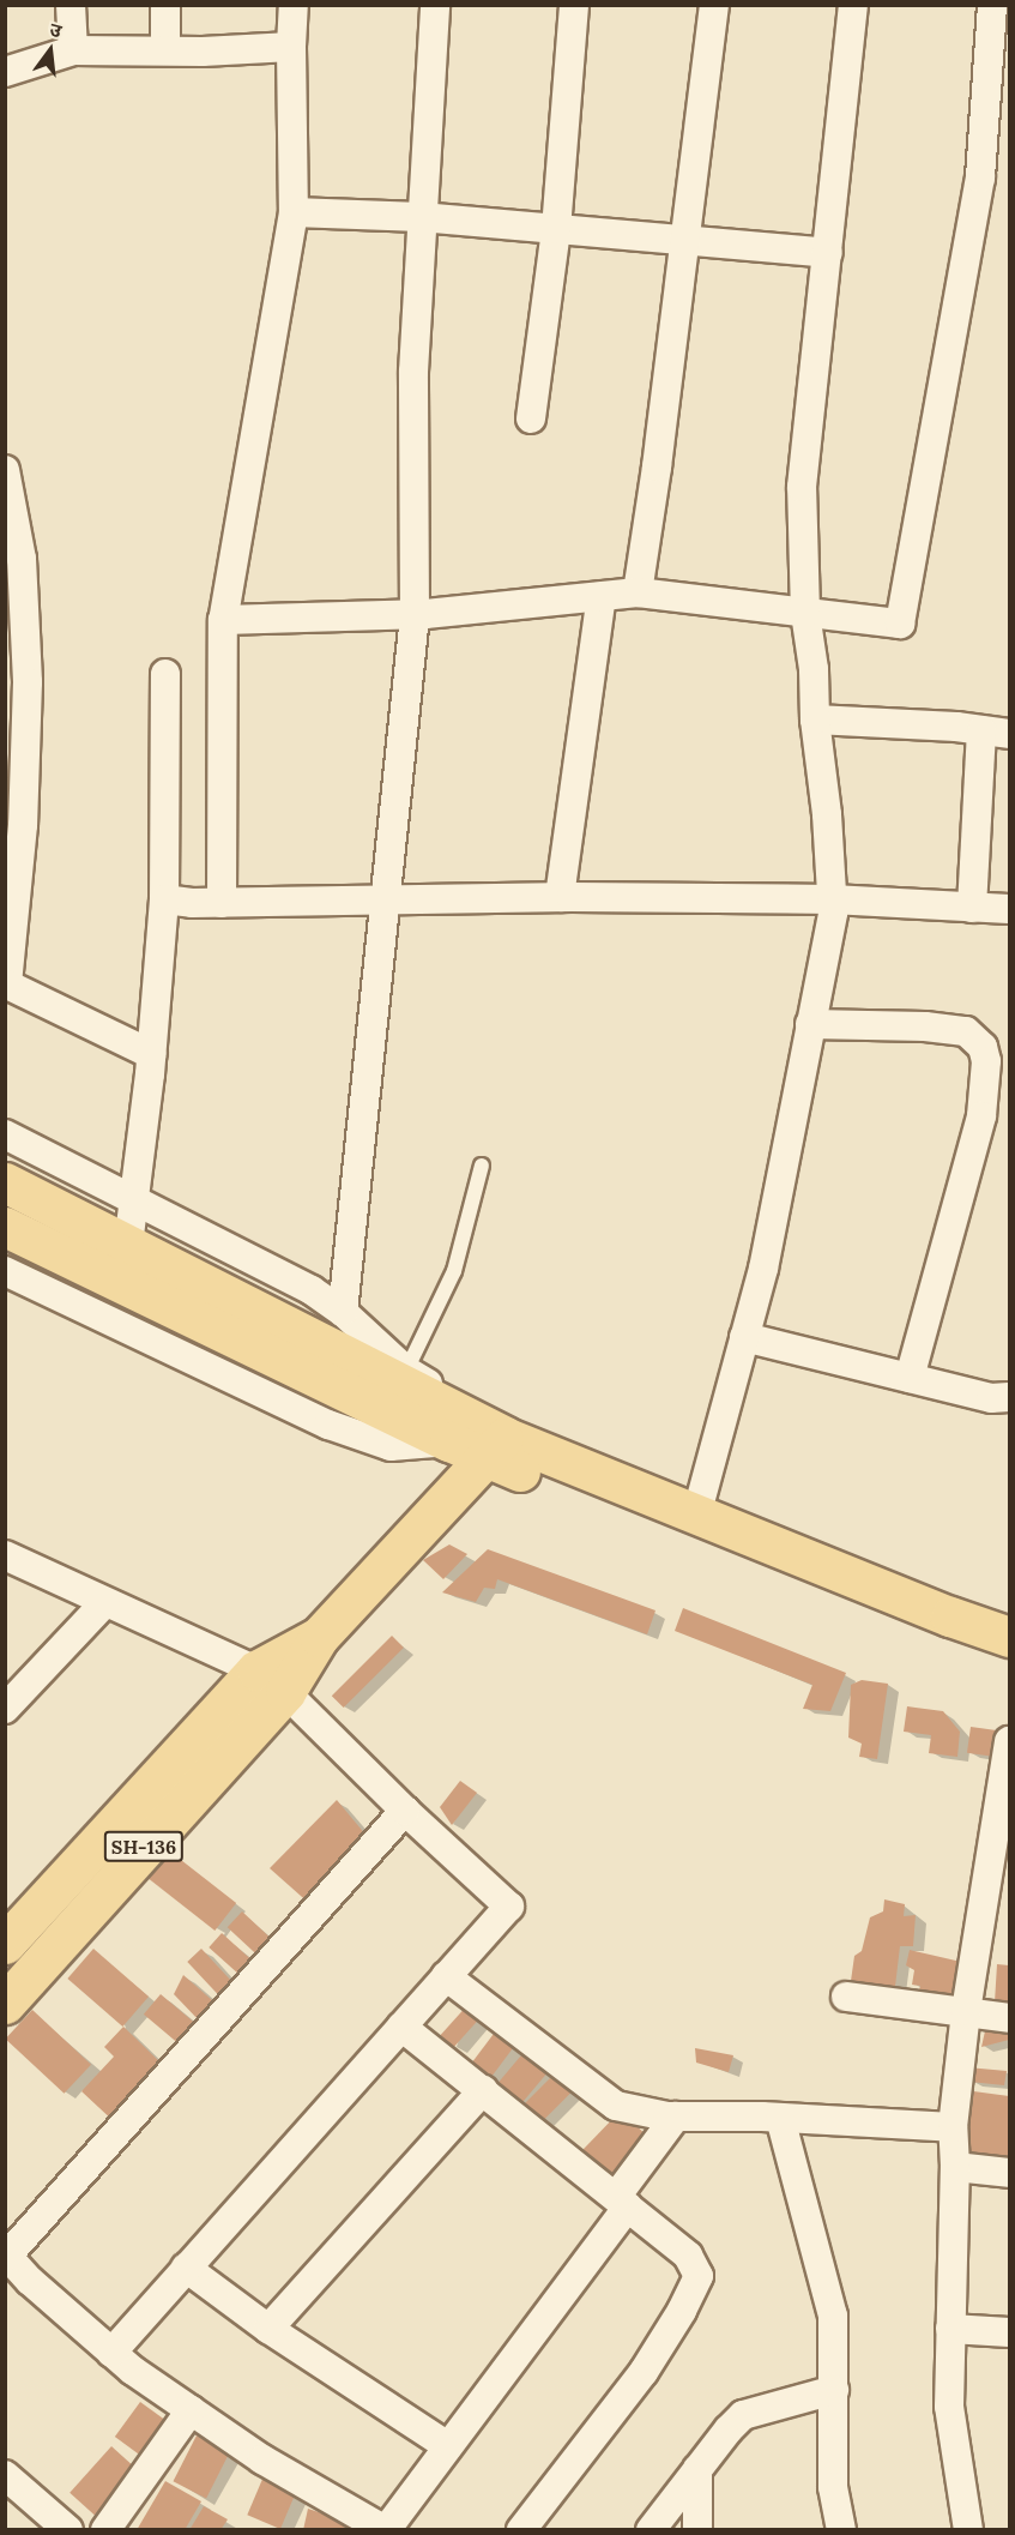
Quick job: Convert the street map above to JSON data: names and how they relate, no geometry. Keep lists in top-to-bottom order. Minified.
{"streets":{"main road":["SH-136"]},"north":"top"}
